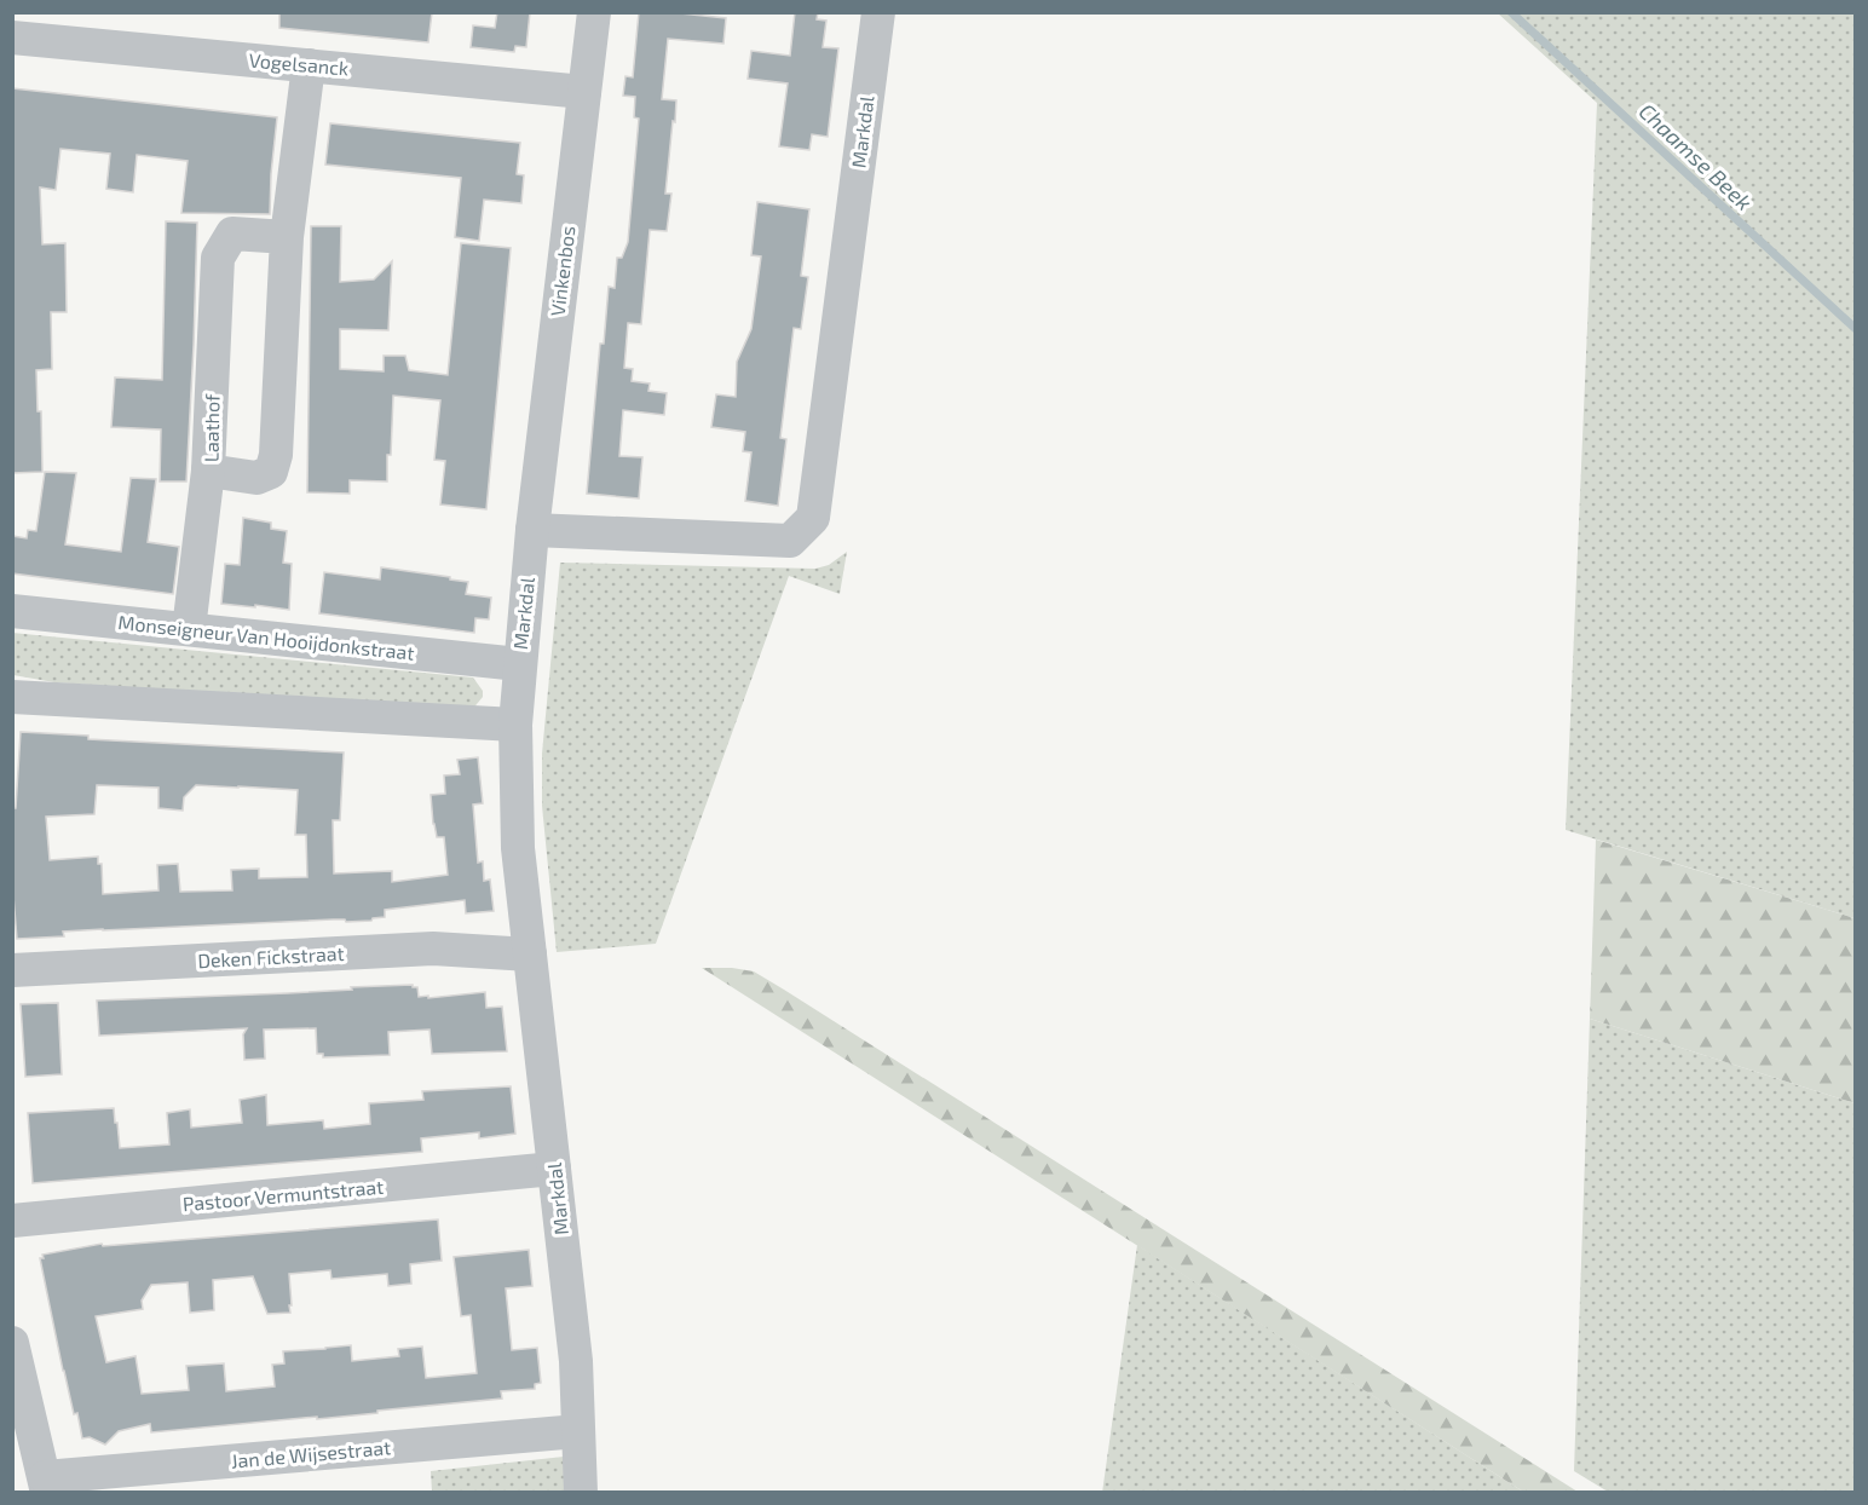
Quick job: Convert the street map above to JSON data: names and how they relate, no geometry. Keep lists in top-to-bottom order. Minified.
{"streets":{"street":["Vogelsanck","Markdal","Vinkenbos","Laathof","Monseigneur Van Hooijdonkstraat","Deken Fickstraat","Pastoor Vermuntstraat","Jan de Wijsestraat"]},"crossings":[["Vogelsanck","Vinkenbos"],["Vogelsanck","Laathof"],["Markdal","Vinkenbos"],["Markdal","Monseigneur Van Hooijdonkstraat"],["Markdal","Deken Fickstraat"],["Markdal","Pastoor Vermuntstraat"],["Markdal","Jan de Wijsestraat"]],"water":["Chaamse Beek"]}
